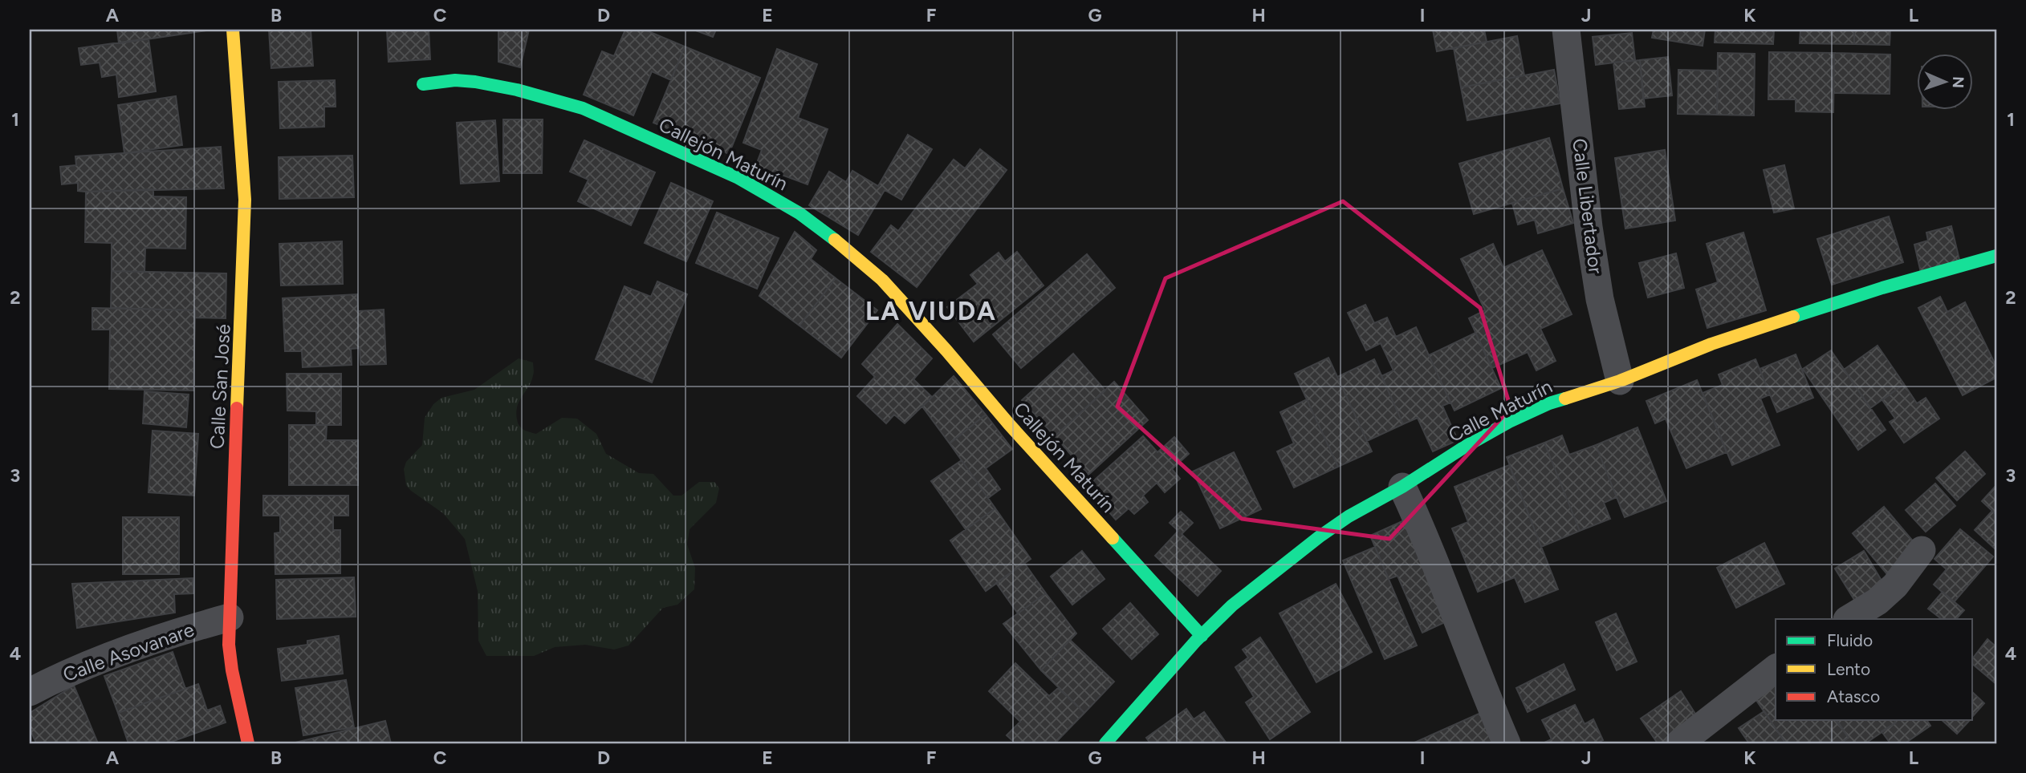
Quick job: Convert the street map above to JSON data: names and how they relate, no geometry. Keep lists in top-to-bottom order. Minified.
{"streets":{"street":["Callejón Maturín","Calle Libertador","Calle San José","Calle Maturín","Calle Asovanare"]},"crossings":[["Callejón Maturín","Calle Maturín"],["Calle Libertador","Calle Maturín"],["Calle San José","Calle Asovanare"]],"districts":["LA VIUDA"],"legend":["Fluido","Lento","Atasco"],"north":"right","grid":{"columns":["A","B","C","D","E","F","G","H","I","J","K","L"],"rows":["1","2","3","4"]}}
